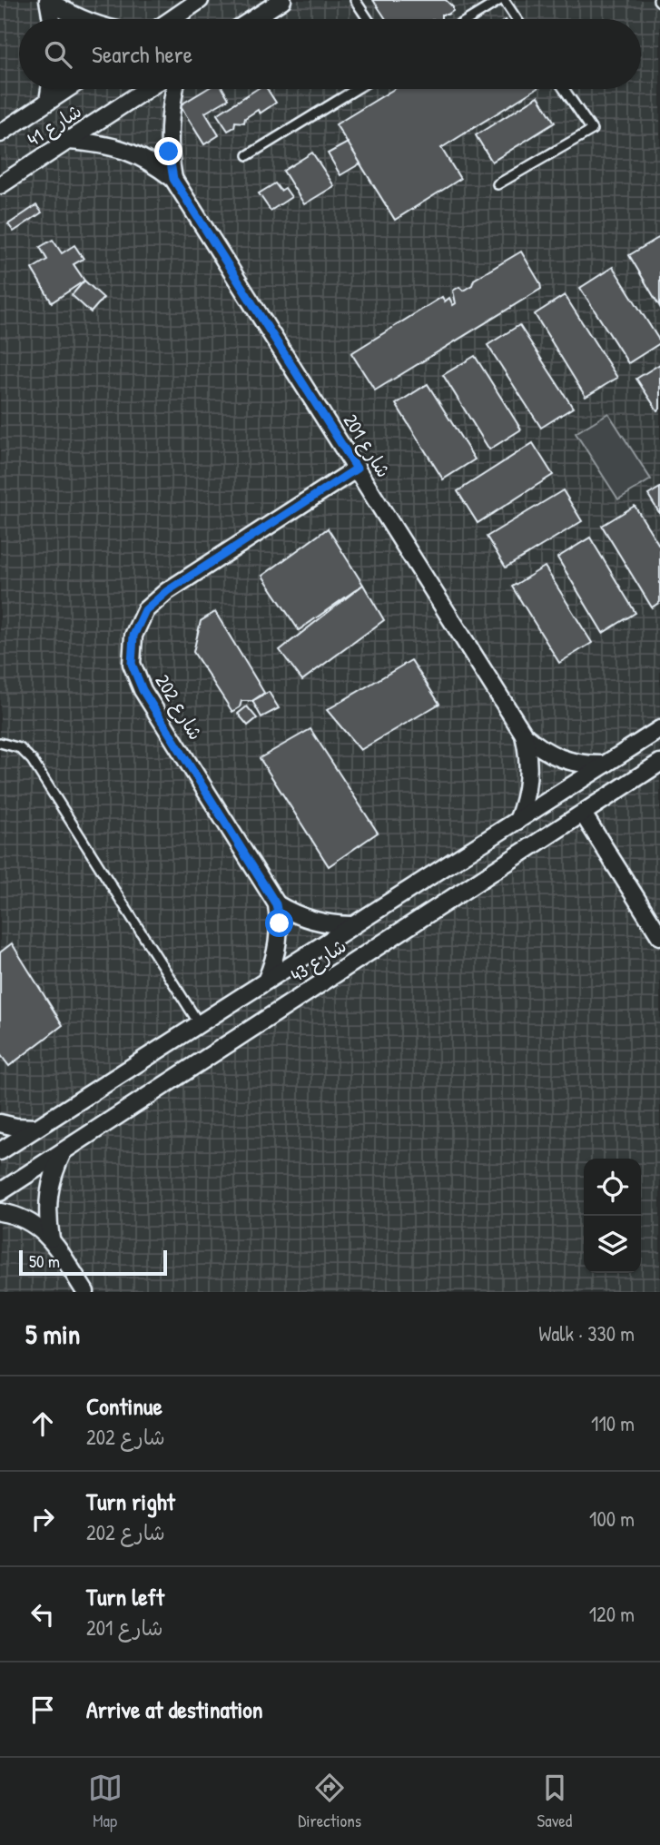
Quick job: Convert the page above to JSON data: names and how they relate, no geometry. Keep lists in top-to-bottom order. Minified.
{"streets":{"street":["شارع 41","شارع 201","شارع 202","شارع 43"]},"crossings":[["شارع 41","شارع 201"],["شارع 201","شارع 202"],["شارع 201","شارع 43"],["شارع 202","شارع 43"]],"scale_bar":"50 m","page":{"search":"Search here","scale":"50 m","heading":["5 min","Walk · 330 m"],"list":[["Continue","شارع 202","110 m"],["Turn right","شارع 202","100 m"],["Turn left","شارع 201","120 m"],"Arrive at destination"],"nav":["Map","Directions","Saved"]}}
